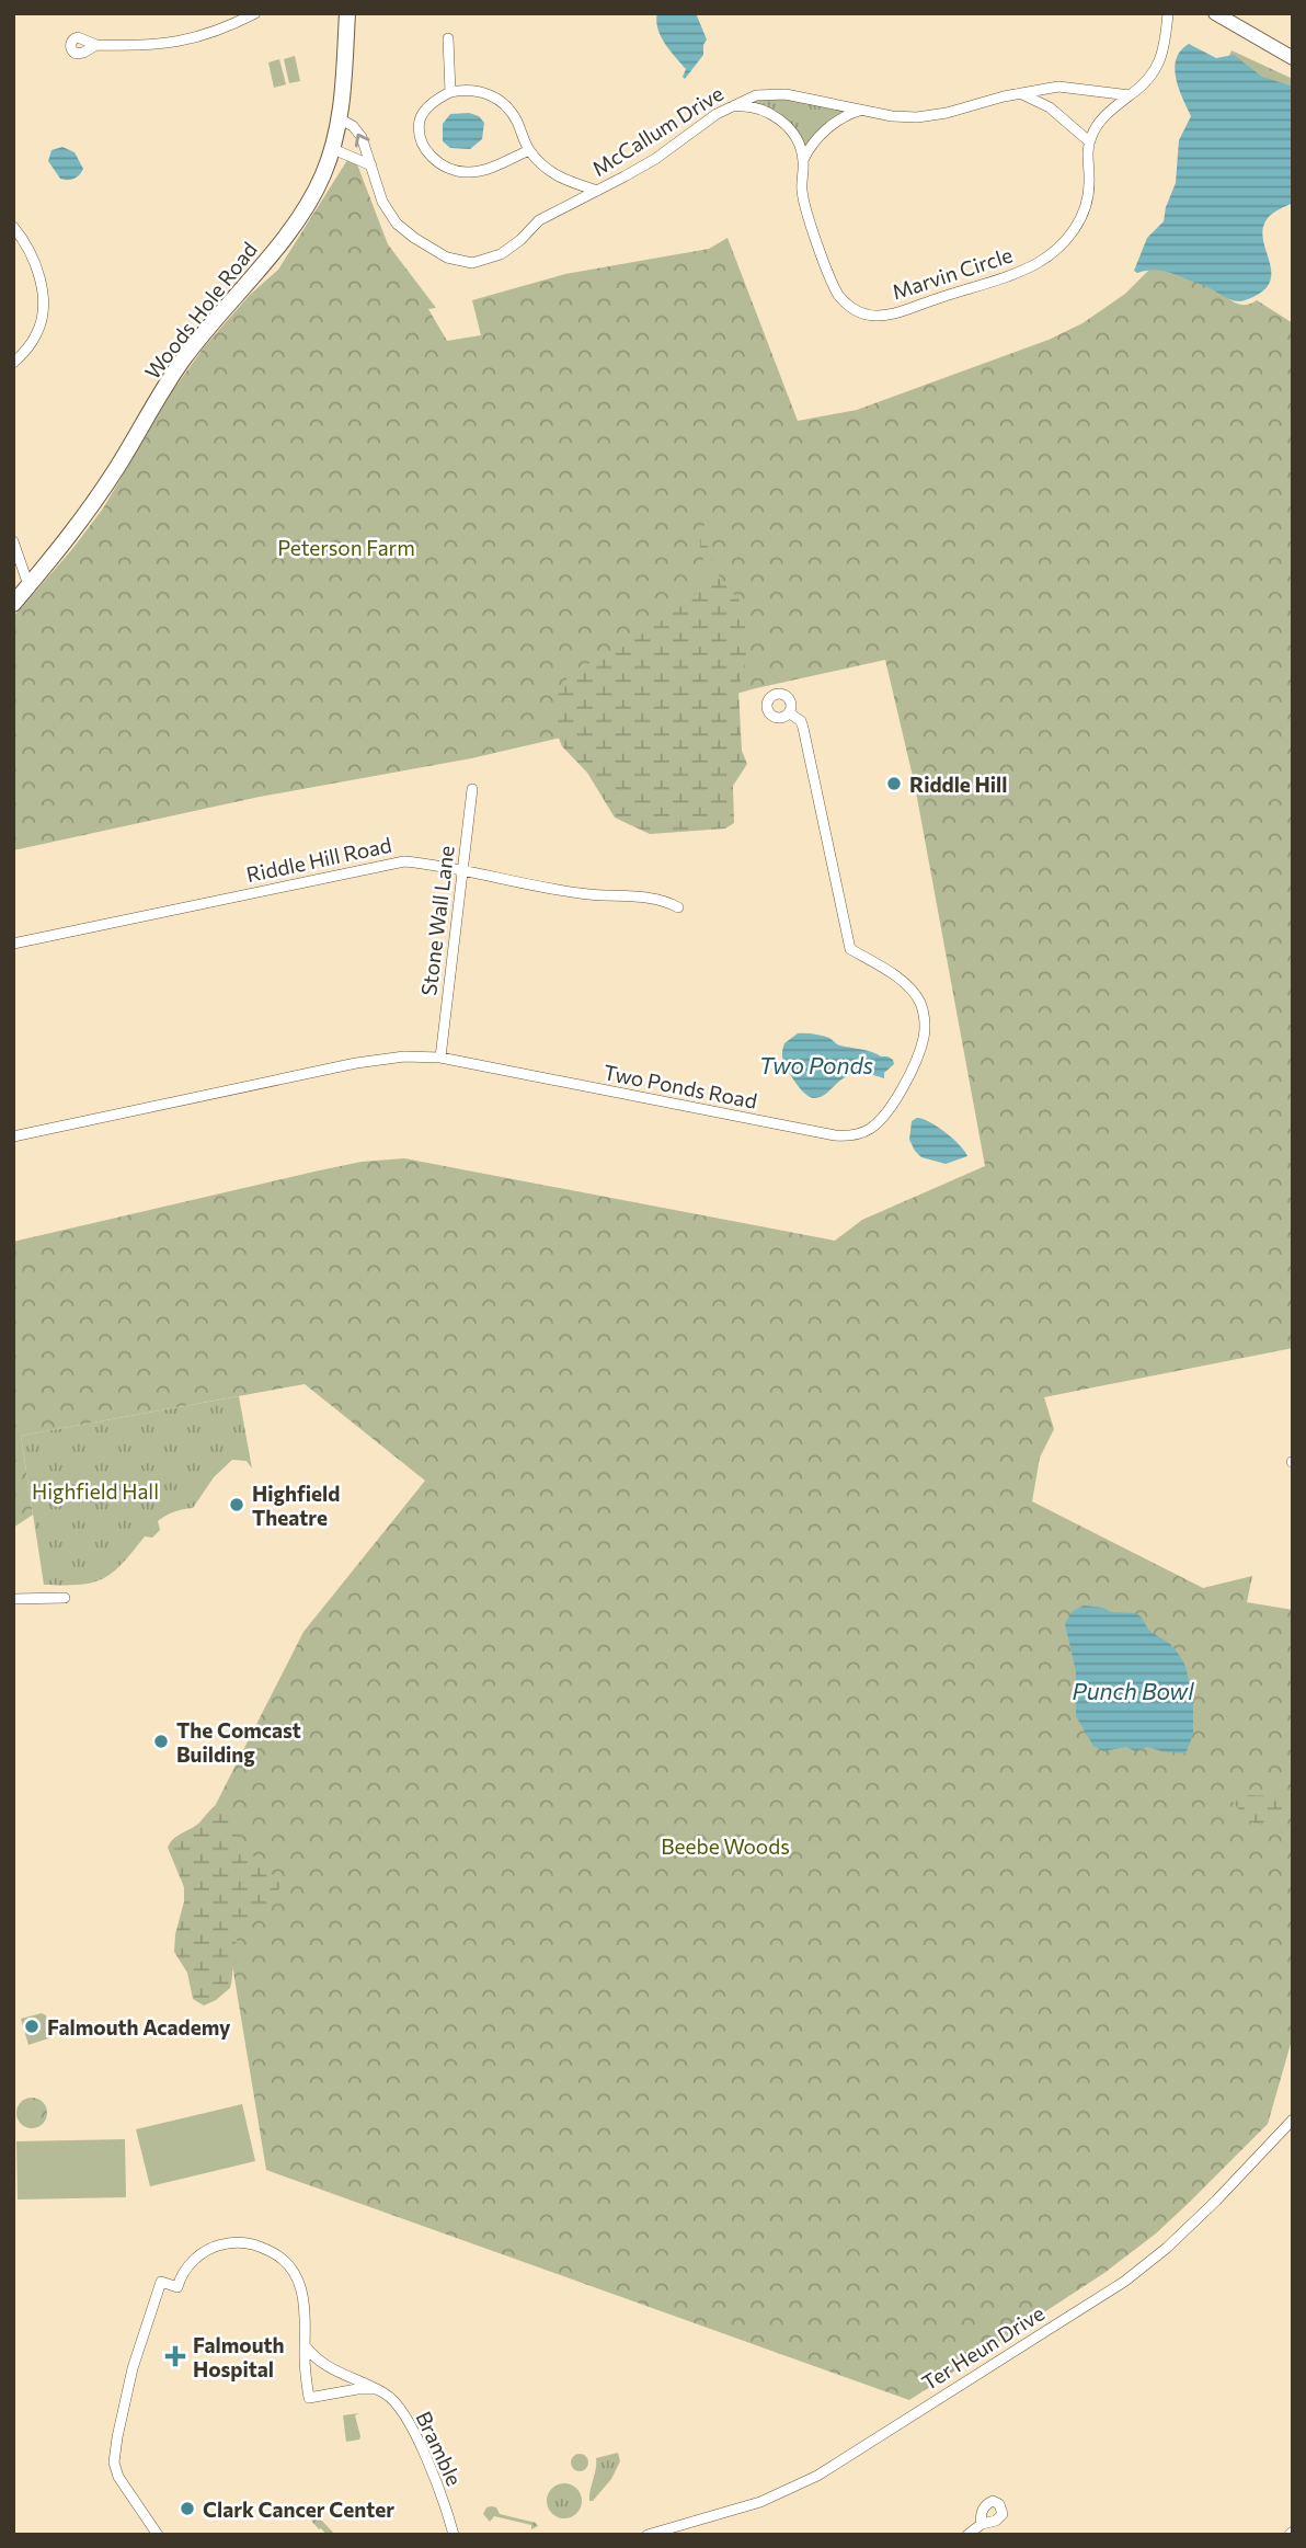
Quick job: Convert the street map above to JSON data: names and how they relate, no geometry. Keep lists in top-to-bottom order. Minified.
{"streets":{"highway":["Woods Hole Road"],"street":["McCallum Drive","Marvin Circle","Riddle Hill Road","Stone Wall Lane","Two Ponds Road","Ter Heun Drive","Bramble"]},"crossings":[["McCallum Drive","Marvin Circle"],["McCallum Drive","Woods Hole Road"],["Riddle Hill Road","Stone Wall Lane"],["Stone Wall Lane","Two Ponds Road"]],"water":["Two Ponds","Punch Bowl"],"parks":["Peterson Farm","Highfield Hall","Beebe Woods"],"places":{"other":["Riddle Hill","Highfield Theatre","The Comcast Building","Falmouth Academy","Clark Cancer Center"],"health":["Falmouth Hospital"]}}
